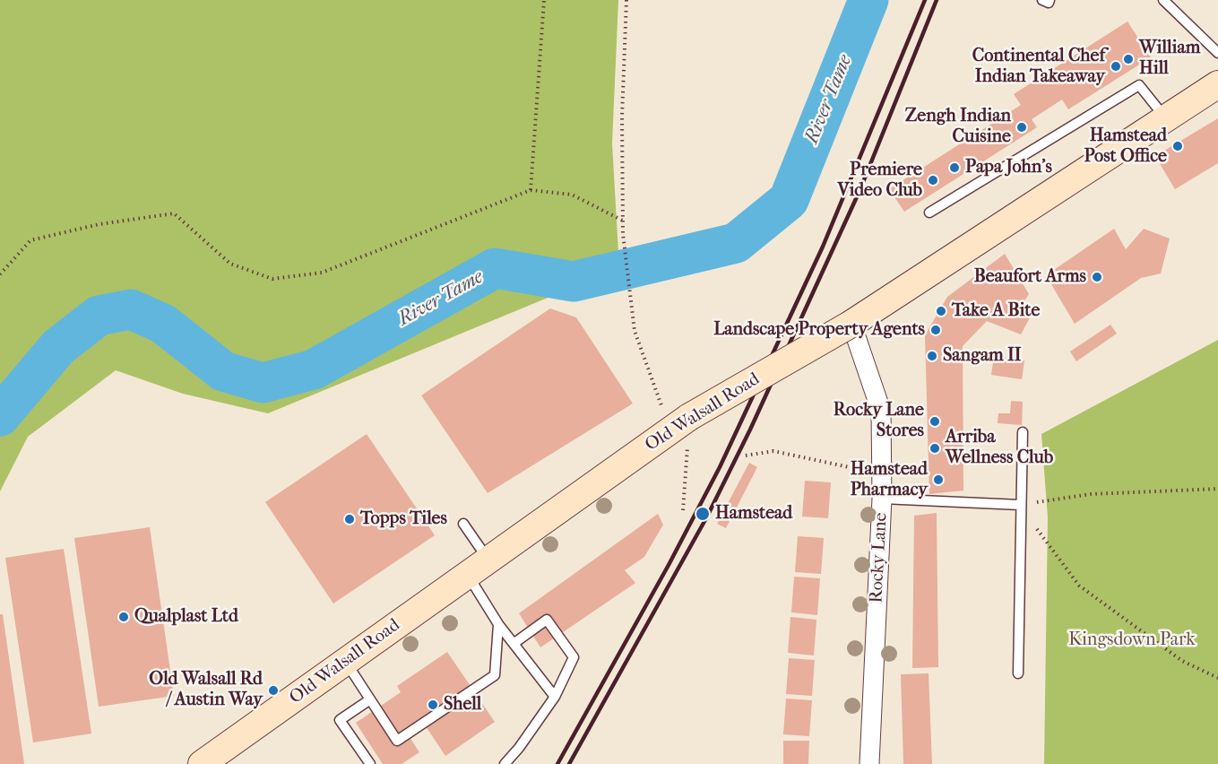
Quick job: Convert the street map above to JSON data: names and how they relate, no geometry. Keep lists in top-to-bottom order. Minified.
{"streets":{"main road":["Old Walsall Road"],"street":["Rocky Lane"]},"crossings":[["Old Walsall Road","Rocky Lane"]],"water":["River Tame"],"parks":["Kingsdown Park"],"places":["William Hill","Continental Chef Indian Takeaway","Zengh Indian Cuisine","Hamstead Post Office","Papa John's","Premiere Video Club","Beaufort Arms","Take A Bite","Landscape Property Agents","Sangam II","Rocky Lane Stores","Arriba Wellness Club","Hamstead Pharmacy","Hamstead","Topps Tiles","Qualplast Ltd","Old Walsall Rd / Austin Way","Shell"]}
